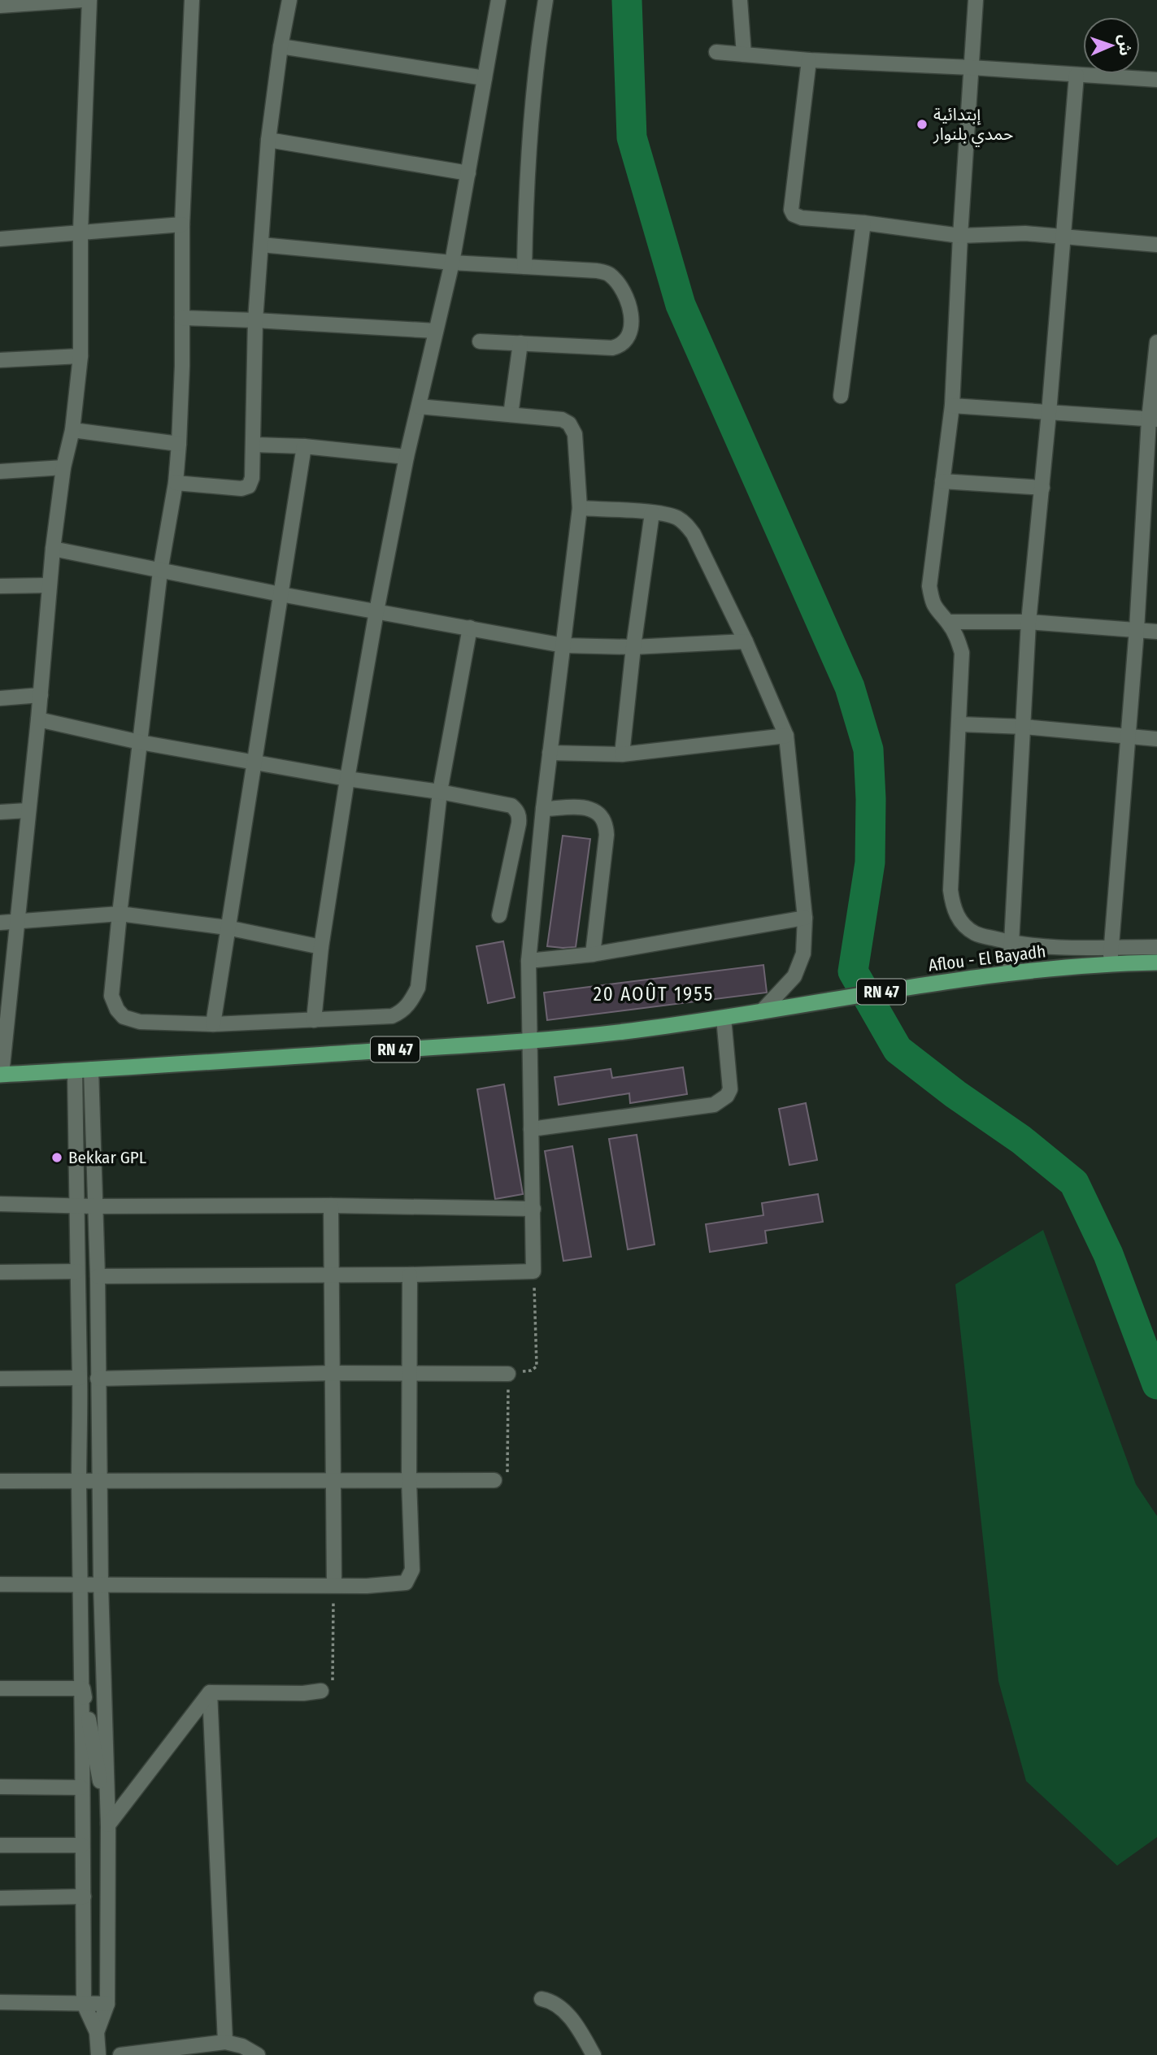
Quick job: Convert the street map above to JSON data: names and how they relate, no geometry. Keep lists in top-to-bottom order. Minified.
{"streets":{"main road":["Aflou - El Bayadh","RN 47"]},"crossings":[["Aflou - El Bayadh","RN 47"]],"districts":["20 AOÛT 1955"],"places":["إبتدائية حمدي بلنوار","Bekkar GPL"],"north":"right"}
